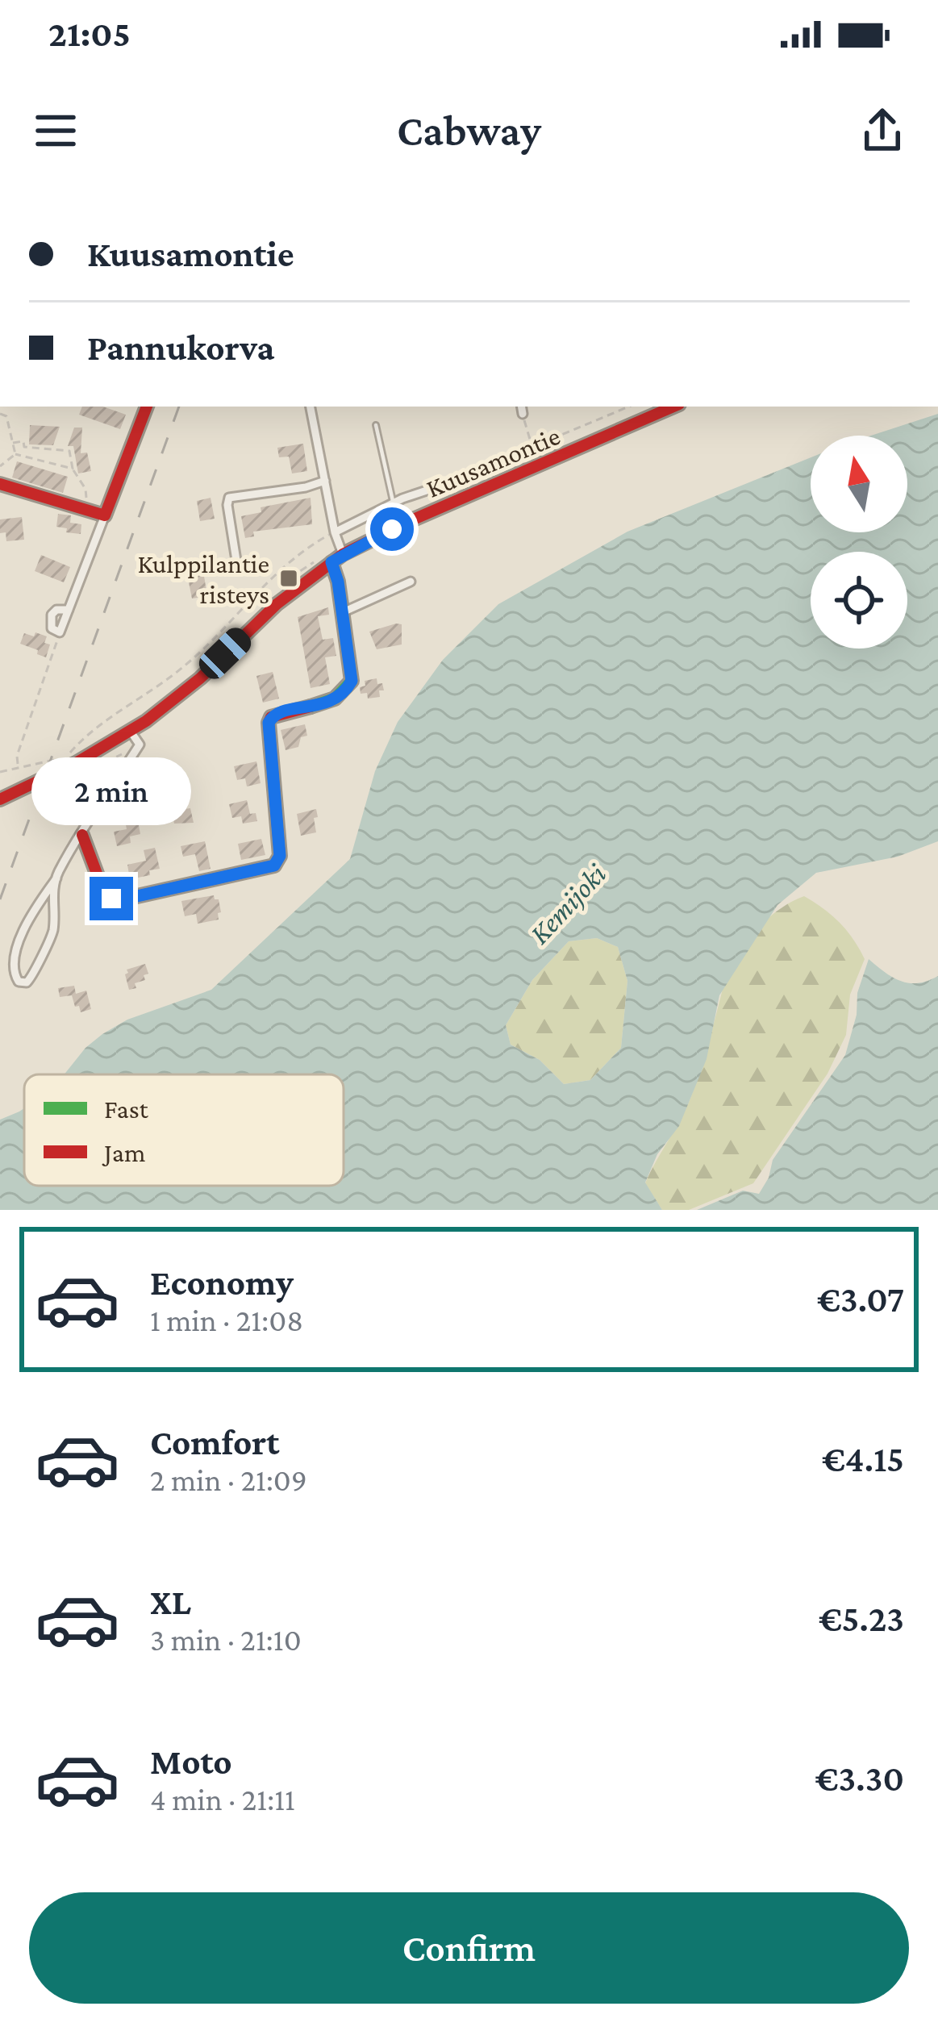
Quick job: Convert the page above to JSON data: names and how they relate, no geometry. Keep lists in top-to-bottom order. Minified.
{"streets":{"main road":["Kuusamontie"]},"water":["Kemijoki"],"places":{"transit":["Kulppilantie risteys"]},"legend":["Fast","Jam"],"north":"top","page":{"status":"21:05","header":"Cabway","banner":["Kuusamontie","Pannukorva"],"bubble":"2 min","list":[{"name":"Economy","note":"1 min · 21:08","value":"€3.07"},{"name":"Comfort","note":"2 min · 21:09","value":"€4.15"},{"name":"XL","note":"3 min · 21:10","value":"€5.23"},{"name":"Moto","note":"4 min · 21:11","value":"€3.30"}],"buttons":"Confirm"}}
